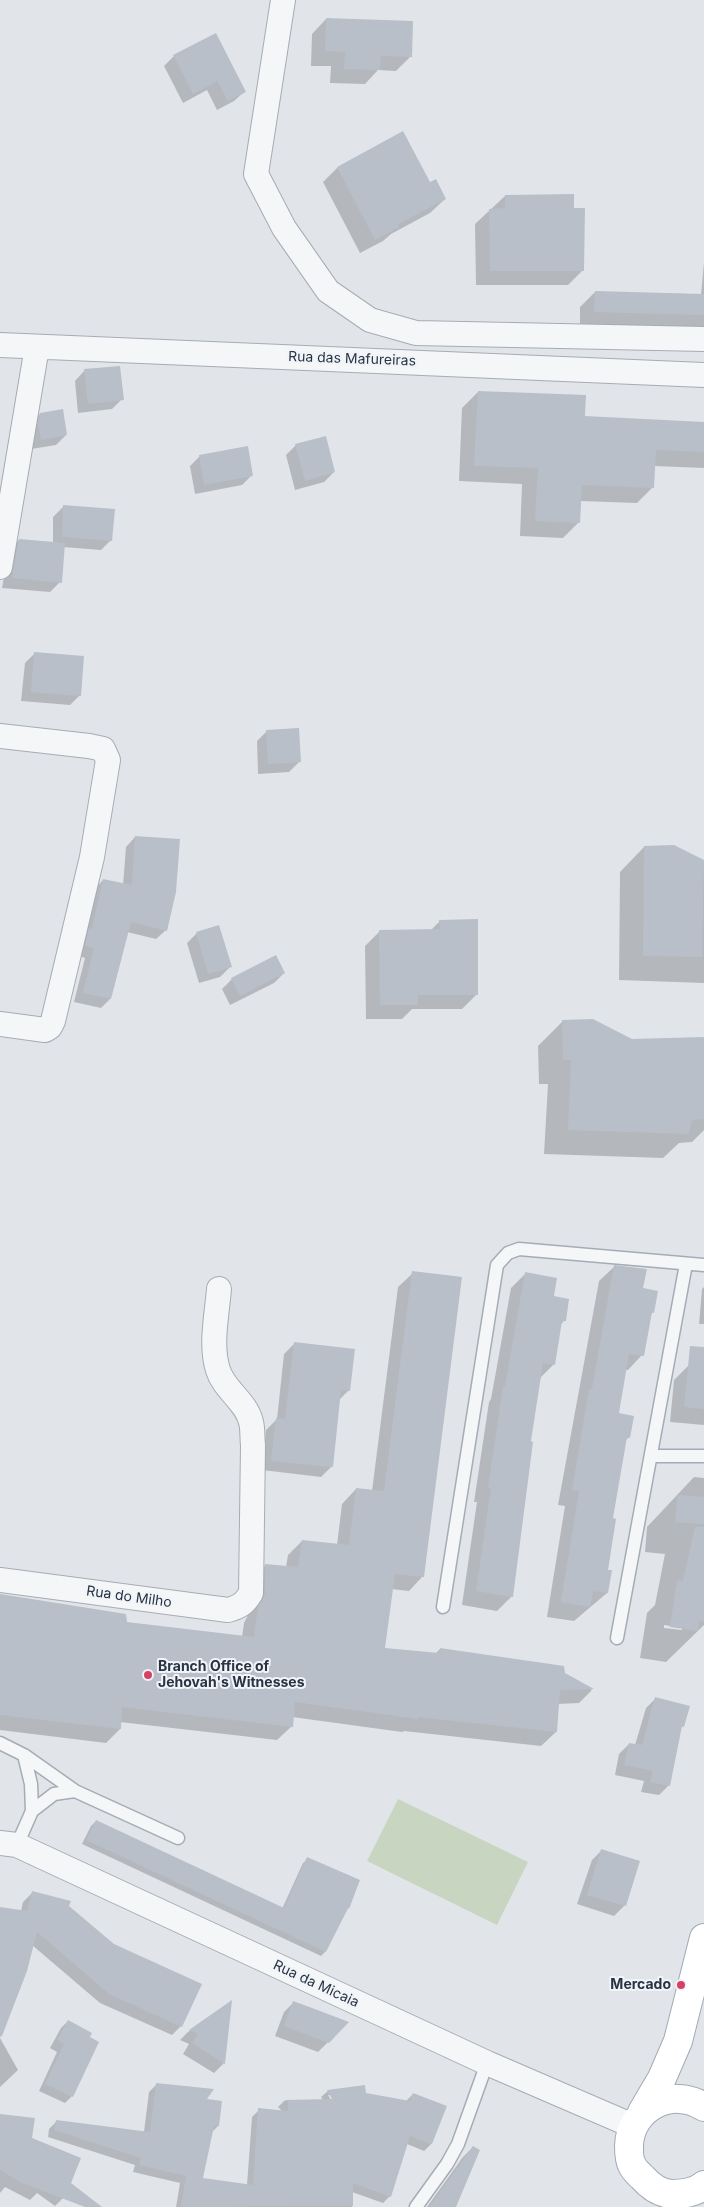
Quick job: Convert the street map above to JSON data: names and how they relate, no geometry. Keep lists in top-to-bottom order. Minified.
{"streets":{"street":["Rua das Mafureiras","Rua do Milho","Rua da Micaia"]},"places":["Branch Office of Jehovah's Witnesses","Mercado"]}
